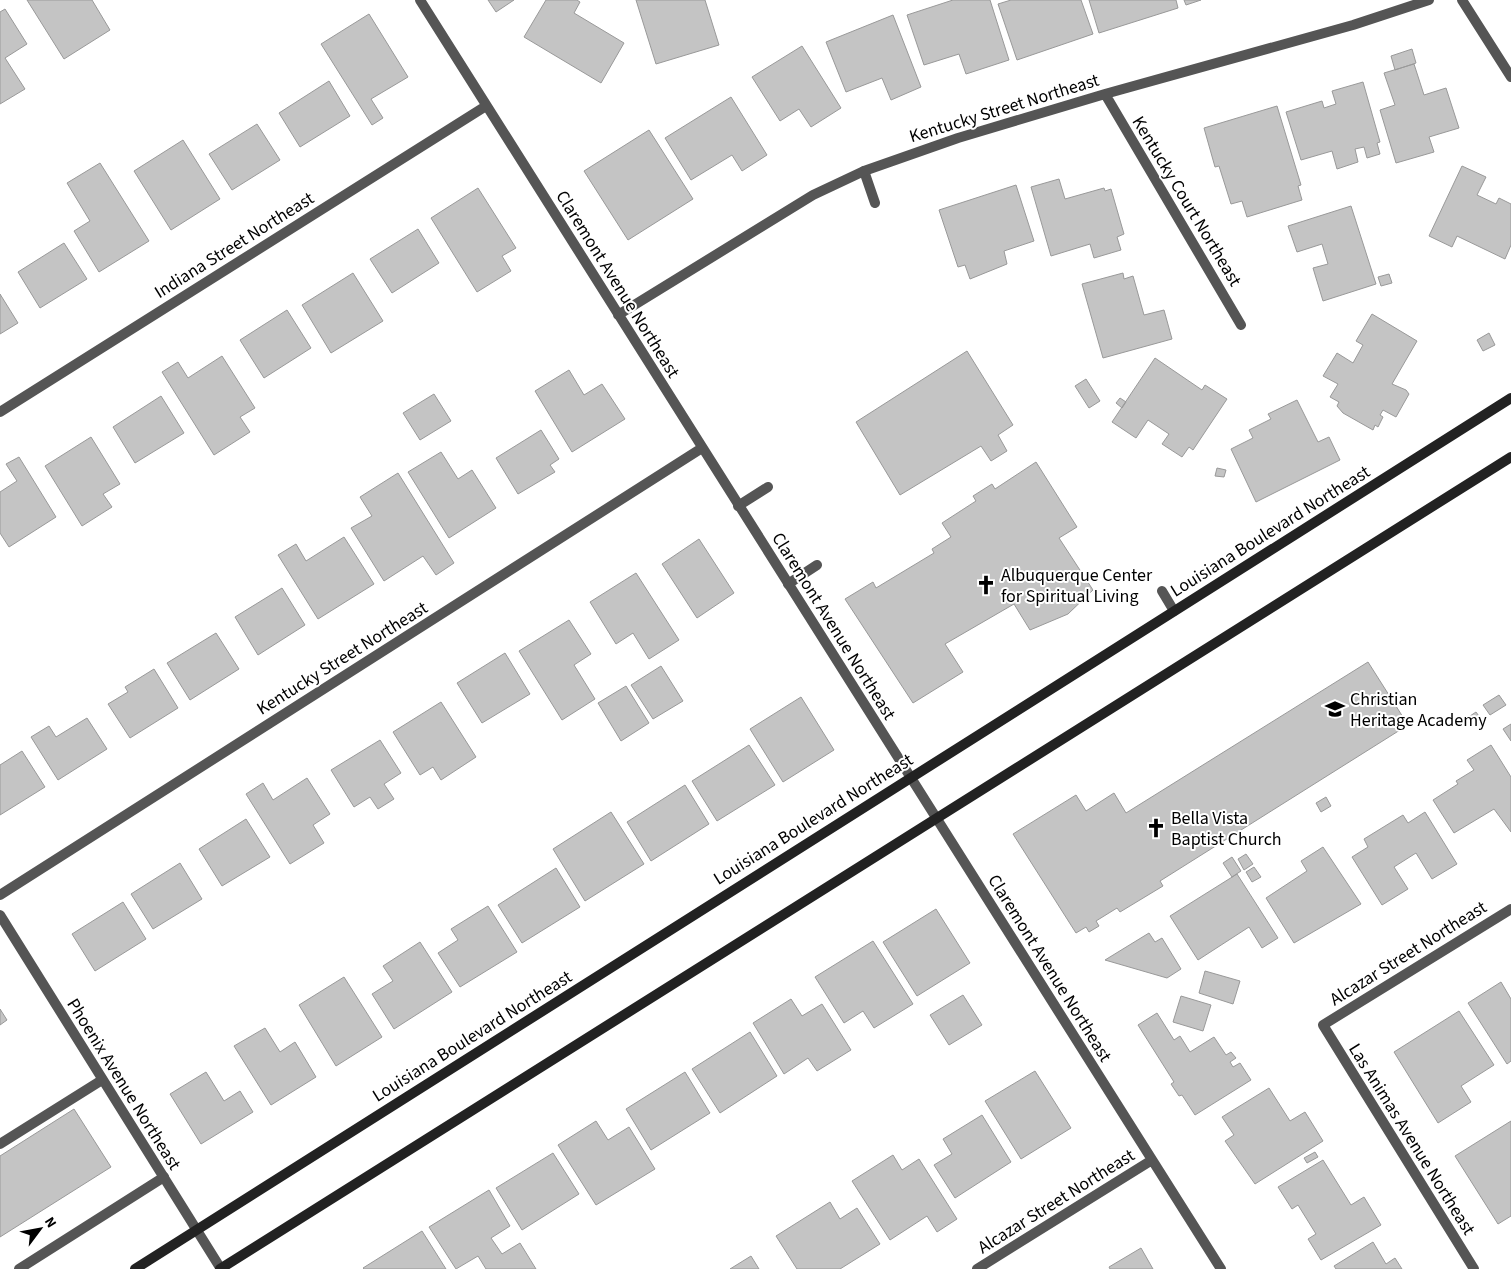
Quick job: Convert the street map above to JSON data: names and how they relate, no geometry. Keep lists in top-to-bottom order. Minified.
{"streets":{"main road":["Louisiana Boulevard Northeast"],"street":["Kentucky Street Northeast","Kentucky Court Northeast","Indiana Street Northeast","Claremont Avenue Northeast","Alcazar Street Northeast","Phoenix Avenue Northeast","Las Animas Avenue Northeast"]},"crossings":[["Kentucky Street Northeast","Kentucky Court Northeast"],["Kentucky Street Northeast","Claremont Avenue Northeast"],["Indiana Street Northeast","Claremont Avenue Northeast"],["Claremont Avenue Northeast","Louisiana Boulevard Northeast"],["Claremont Avenue Northeast","Alcazar Street Northeast"],["Louisiana Boulevard Northeast","Phoenix Avenue Northeast"],["Alcazar Street Northeast","Las Animas Avenue Northeast"]],"places":{"church":["Albuquerque Center for Spiritual Living","Bella Vista Baptist Church"],"school or university":["Christian Heritage Academy"]},"north":"top right"}
